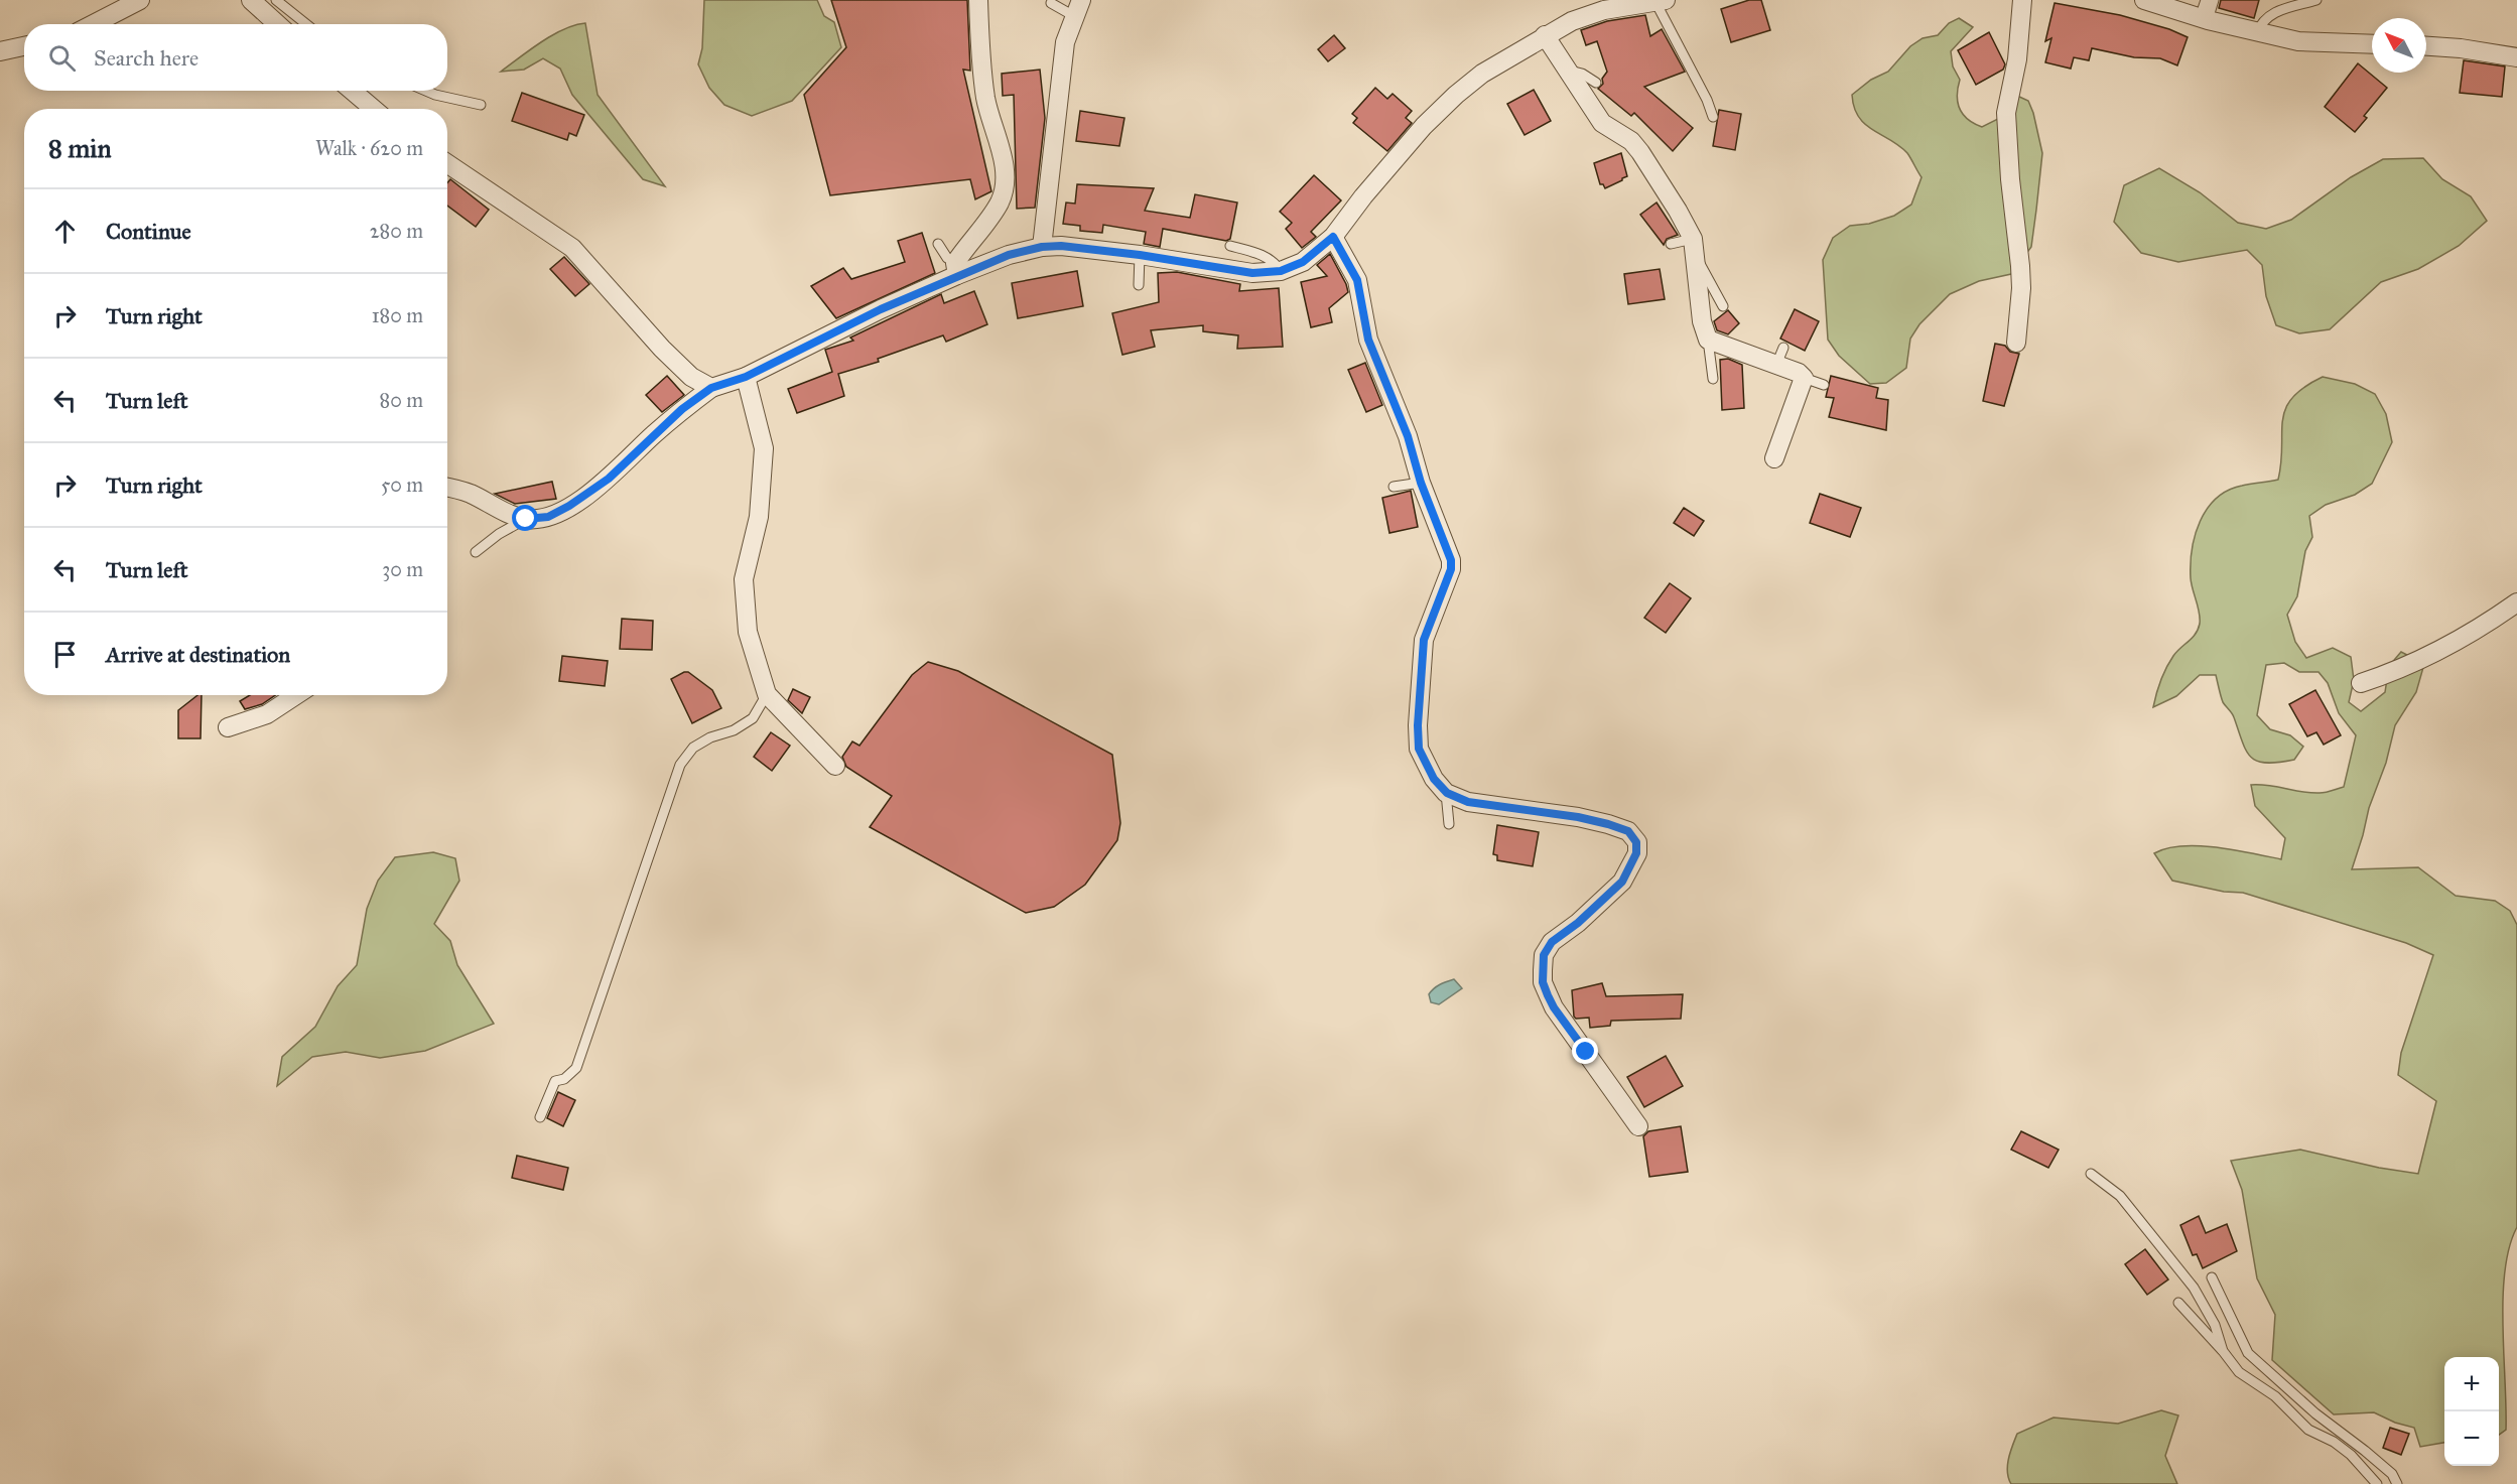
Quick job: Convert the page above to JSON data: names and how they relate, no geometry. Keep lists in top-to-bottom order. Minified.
{"north":"top left","page":{"search":"Search here","heading":["8 min","Walk · 620 m"],"list":[["Continue","280 m"],["Turn right","180 m"],["Turn left","80 m"],["Turn right","50 m"],["Turn left","30 m"],"Arrive at destination"],"map_buttons":["+","−"]}}
